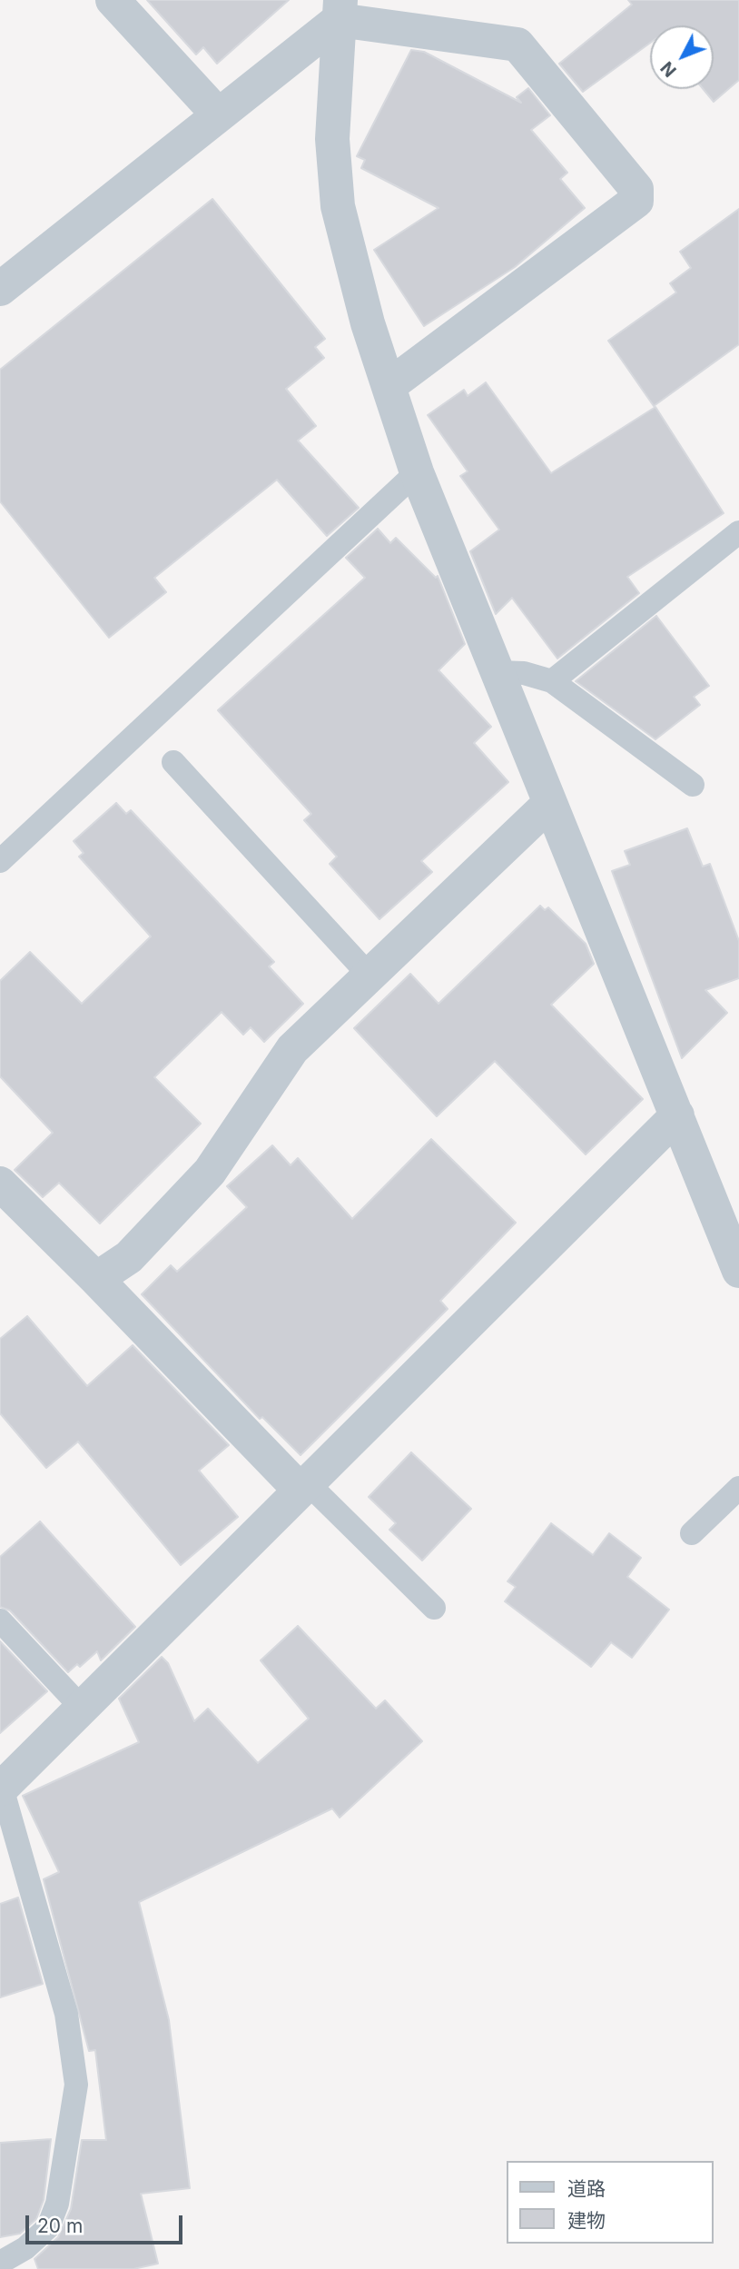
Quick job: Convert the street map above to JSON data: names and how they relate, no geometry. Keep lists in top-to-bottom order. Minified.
{"legend":["道路","建物"],"scale_bar":"20 m","north":"bottom left"}
